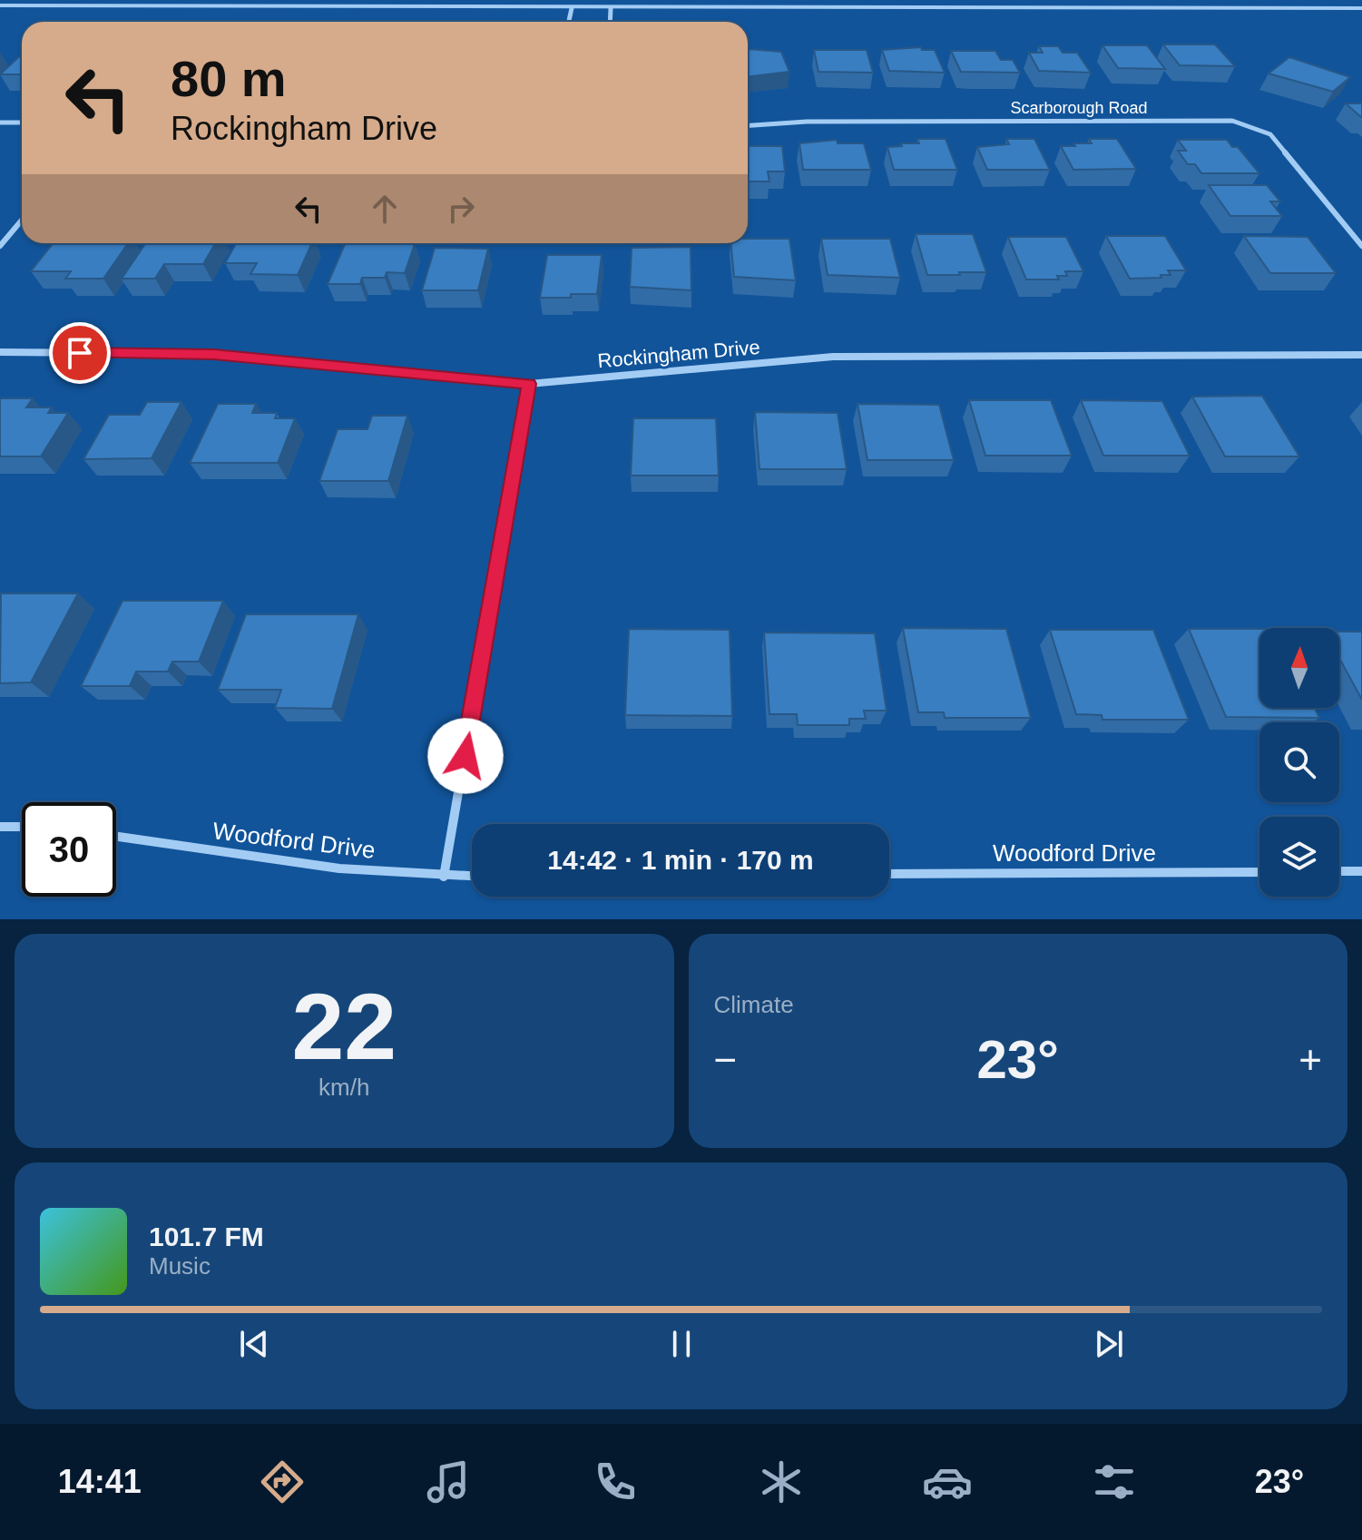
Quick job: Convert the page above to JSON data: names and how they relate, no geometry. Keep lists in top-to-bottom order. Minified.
{"streets":{"street":["Scarborough Road","Rockingham Drive","Woodford Drive"]},"north":"top","page":{"turn":["80 m","Rockingham Drive"],"limit":"30","trip":"14:42 · 1 min · 170 m","tile":[["22","km/h"],"Climate"],"heat":["−","23°","+"],"song":["101.7 FM","Music"],"tabs":["14:41","23°"]}}
